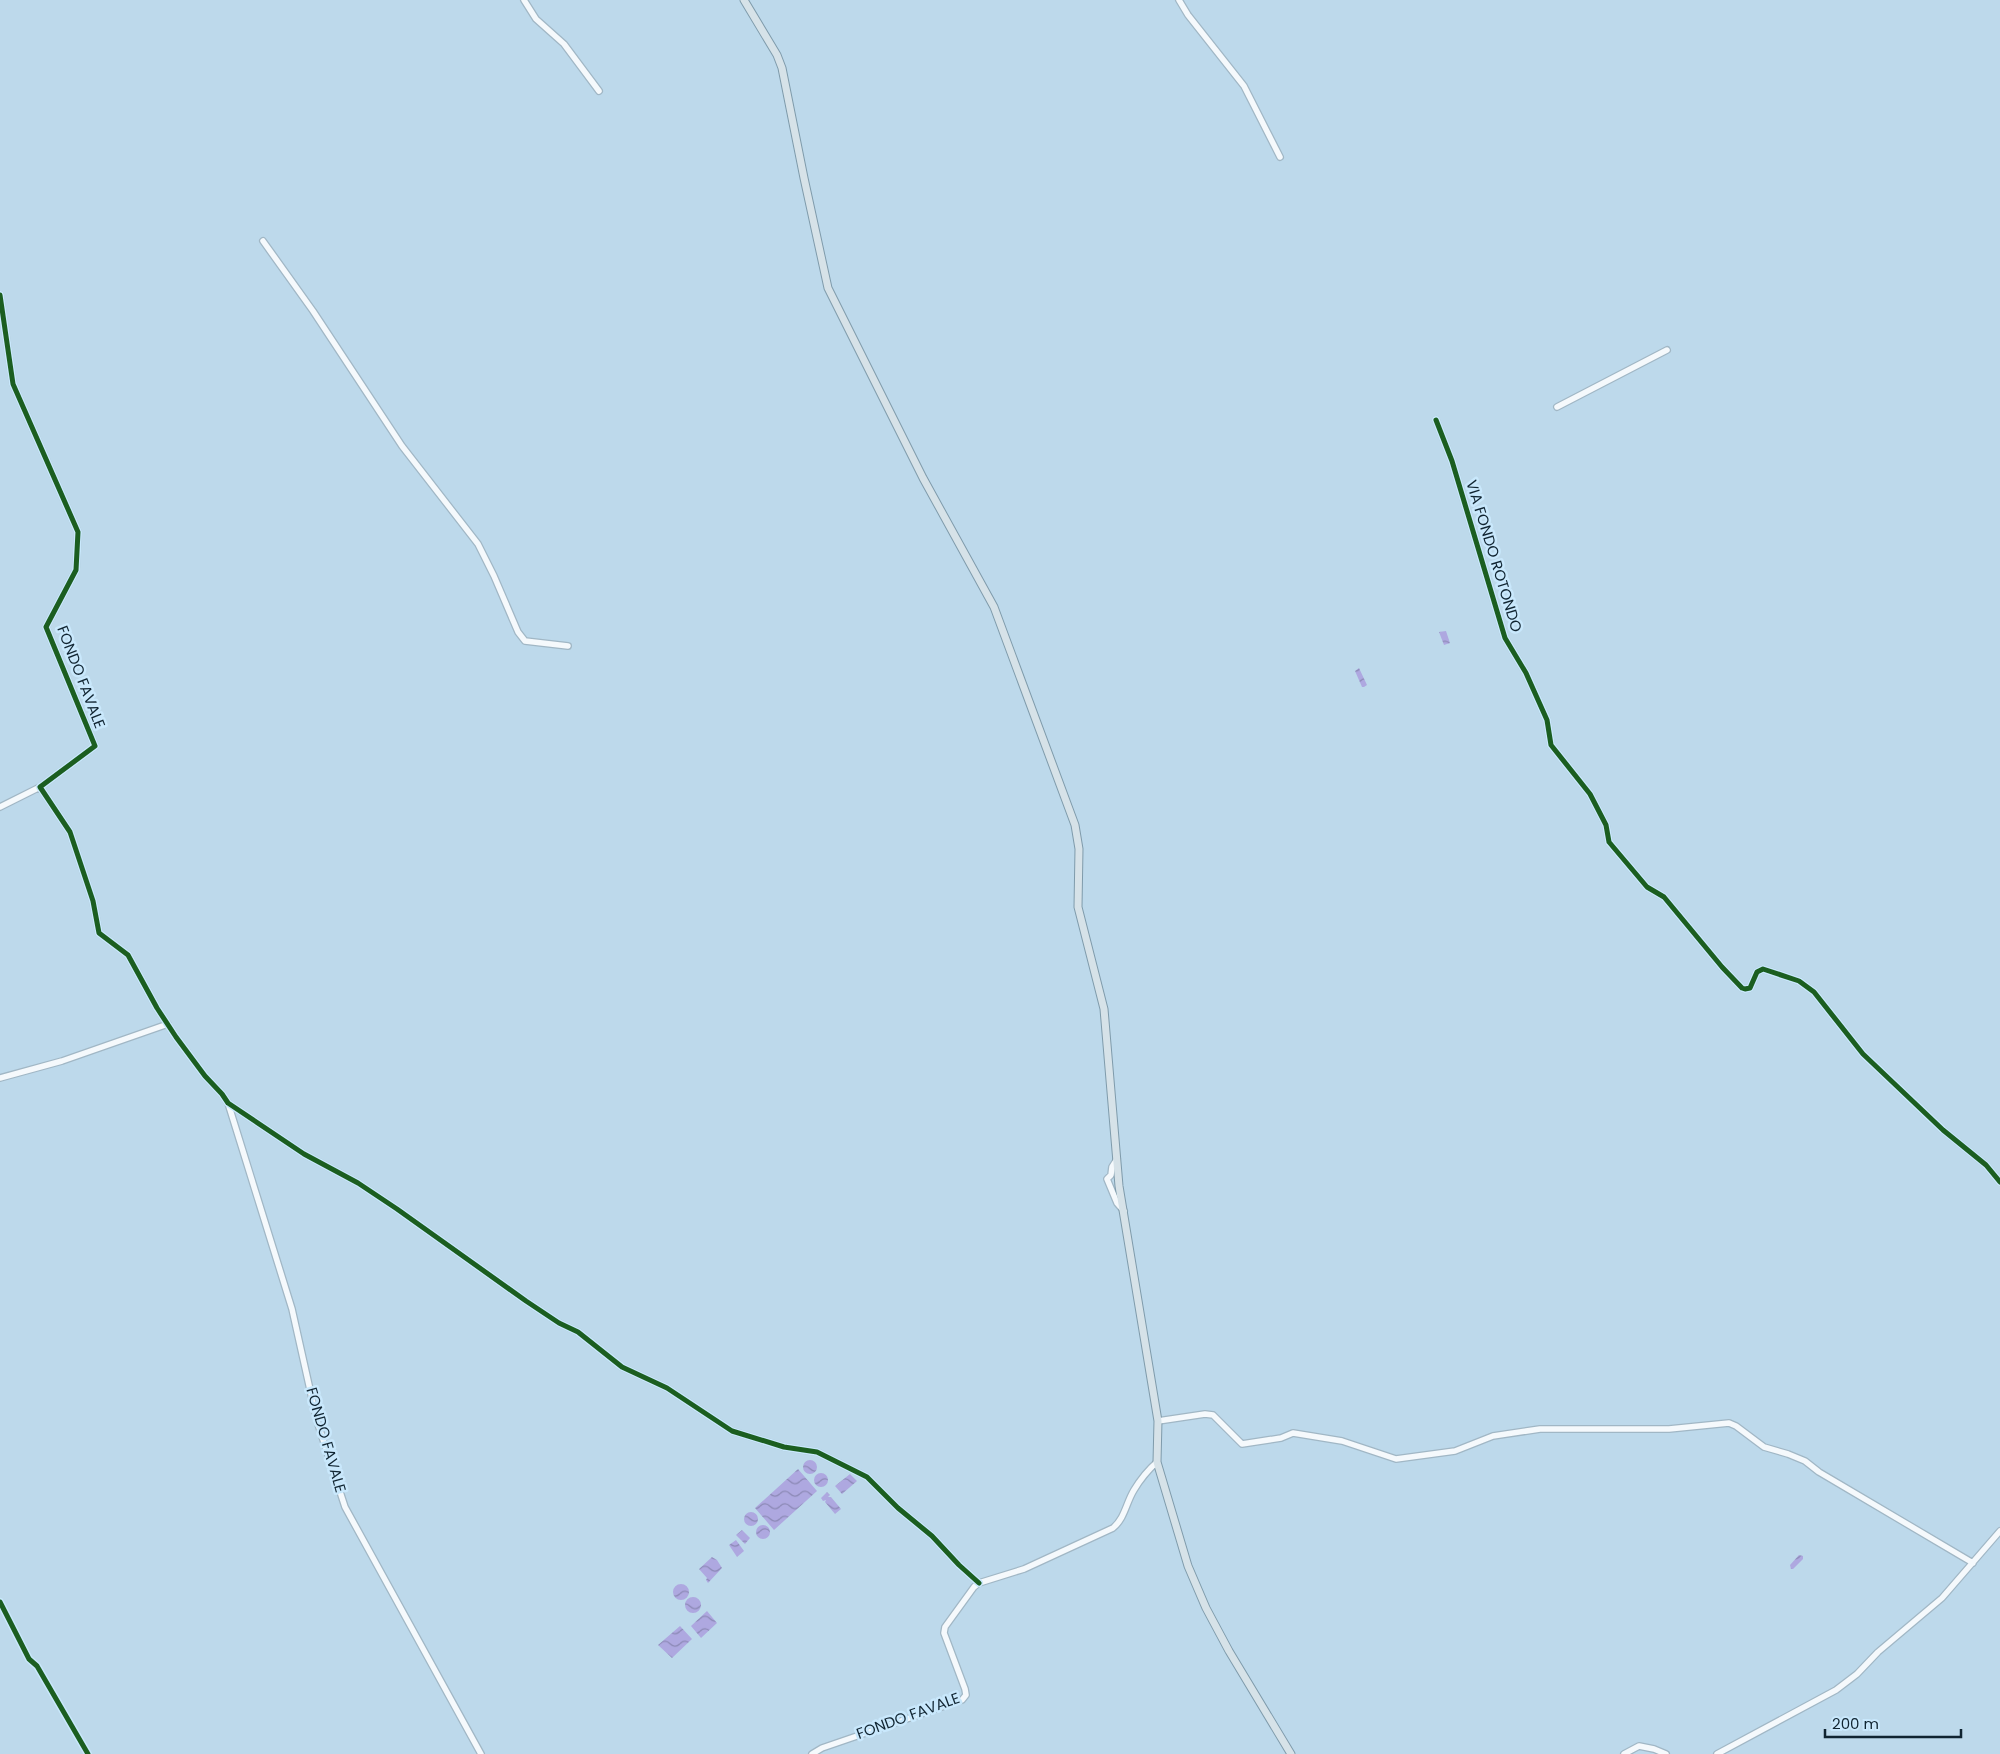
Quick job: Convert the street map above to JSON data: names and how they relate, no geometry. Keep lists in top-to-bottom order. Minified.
{"streets":{"street":["VIA FONDO ROTONDO","FONDO FAVALE"]},"scale_bar":"200 m"}
